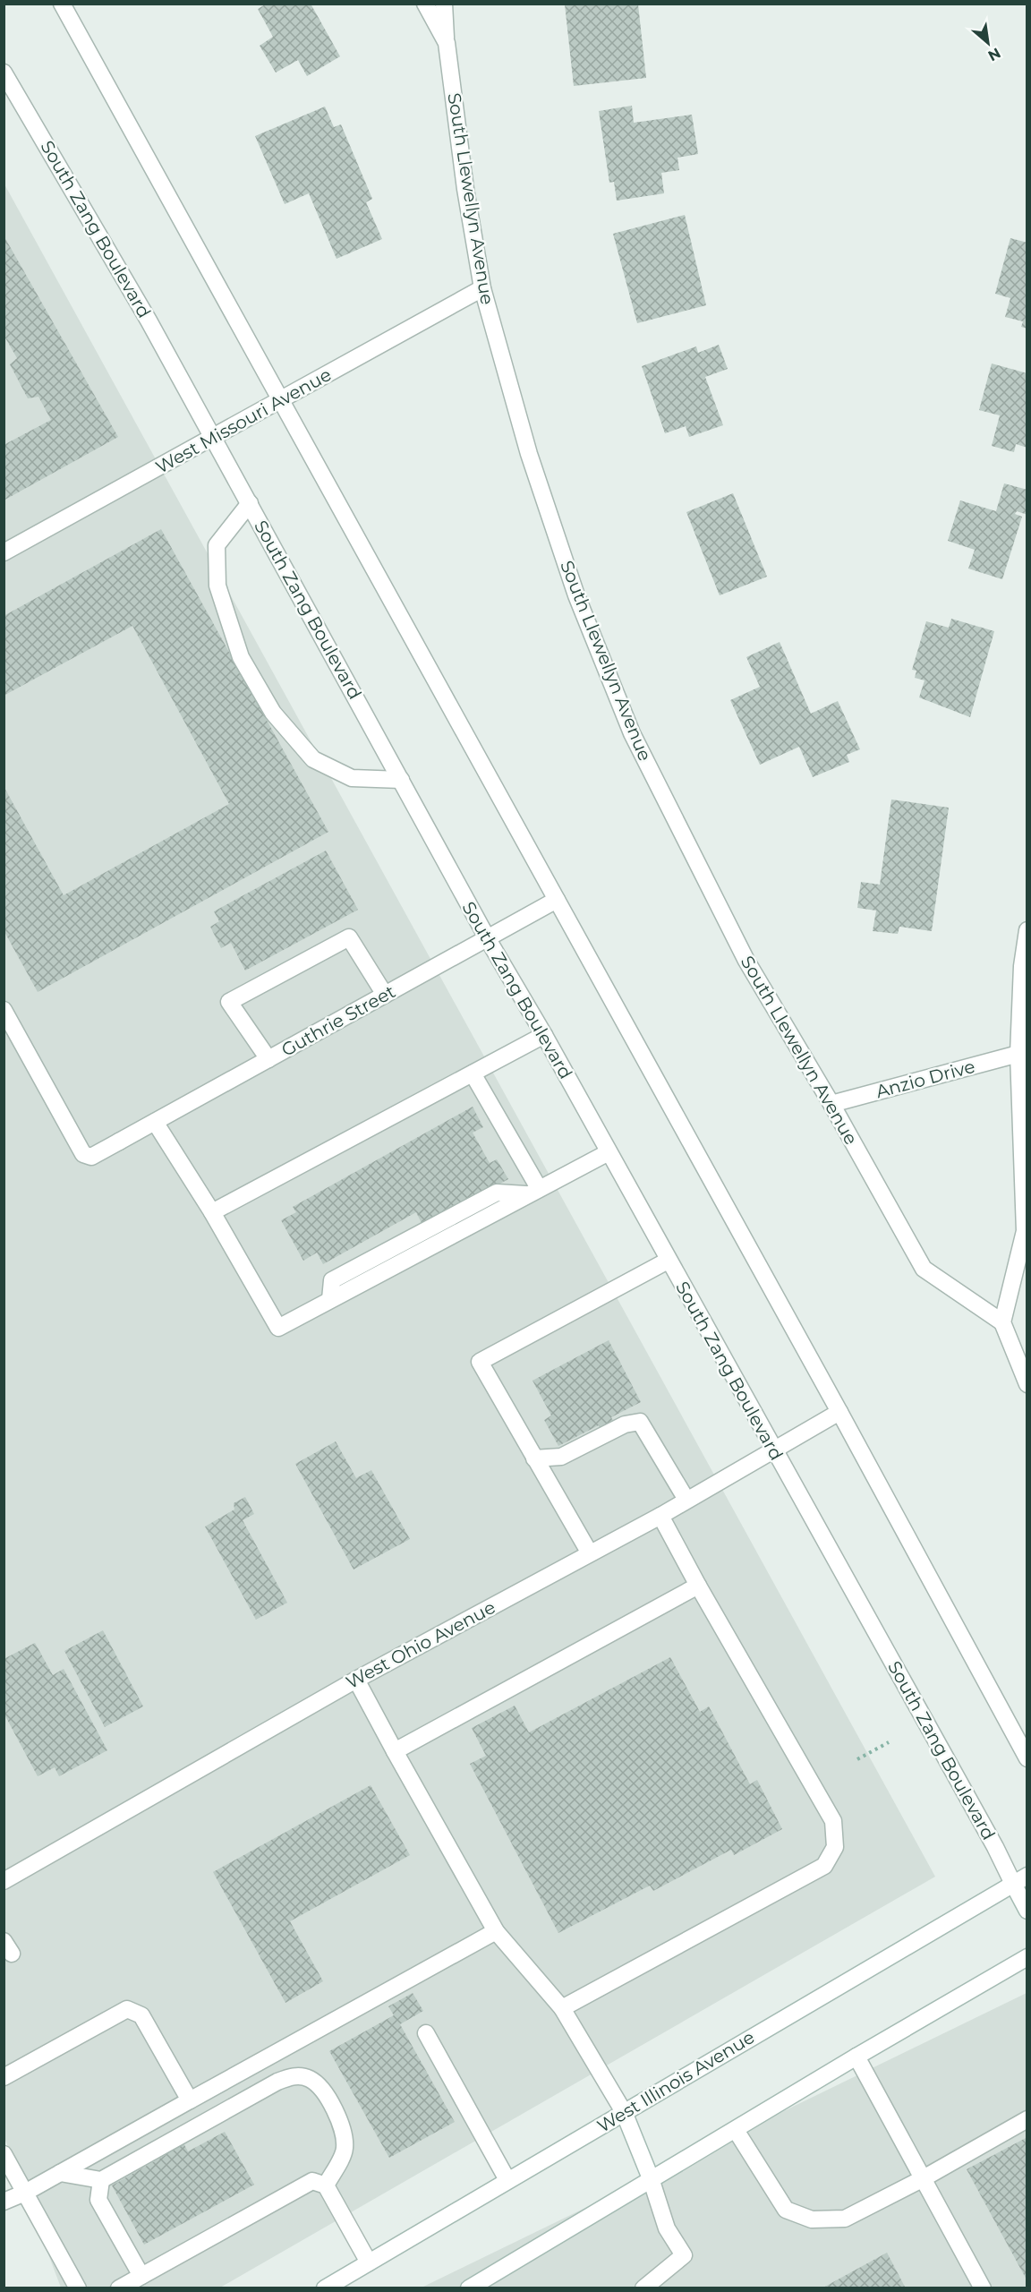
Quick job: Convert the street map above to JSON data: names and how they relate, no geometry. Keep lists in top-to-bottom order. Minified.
{"streets":{"street":["South Llewellyn Avenue","South Zang Boulevard","West Missouri Avenue","Guthrie Street","Anzio Drive","West Ohio Avenue","West Illinois Avenue"]},"crossings":[["South Llewellyn Avenue","West Missouri Avenue"],["South Llewellyn Avenue","Anzio Drive"],["South Zang Boulevard","West Missouri Avenue"],["South Zang Boulevard","Guthrie Street"],["South Zang Boulevard","West Ohio Avenue"],["South Zang Boulevard","West Illinois Avenue"]],"north":"bottom right"}
